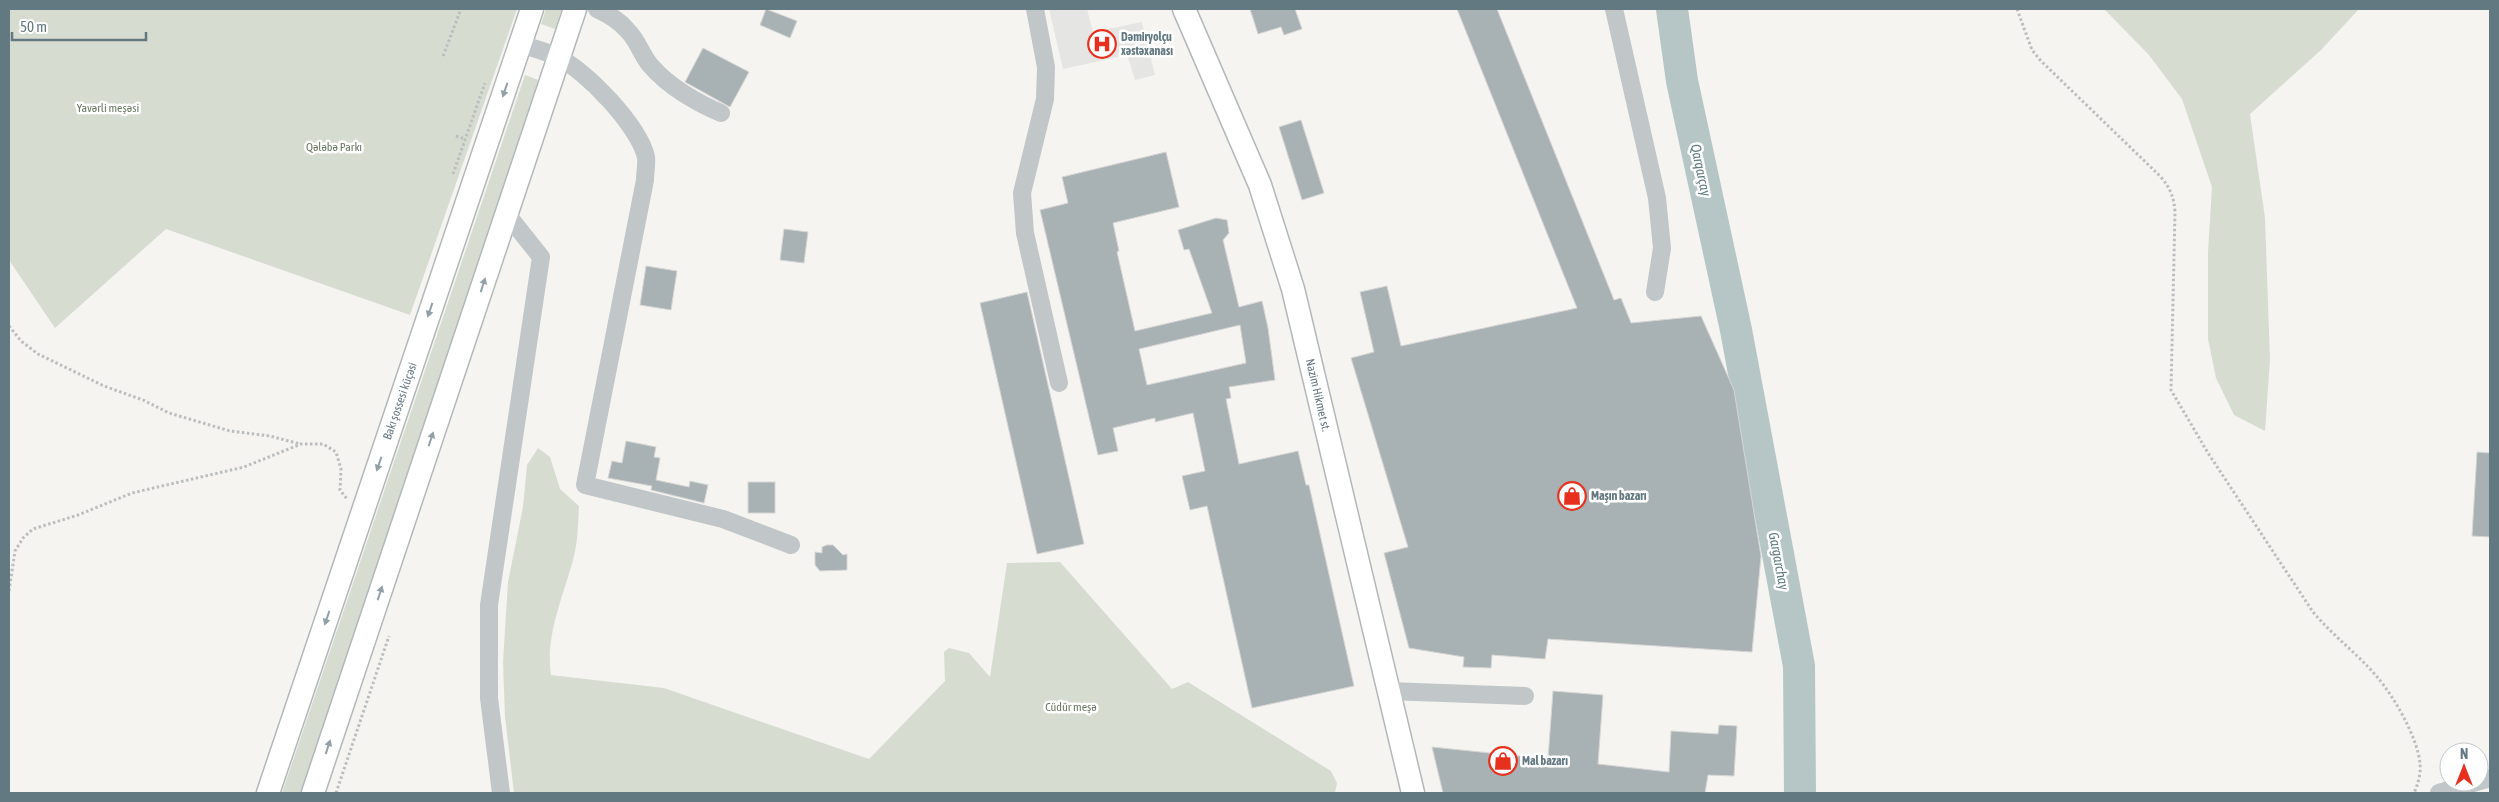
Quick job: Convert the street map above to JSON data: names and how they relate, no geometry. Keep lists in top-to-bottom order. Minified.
{"streets":{"main road":["Nazim Hikmet st.","Bakı şossesi küçəsi"]},"water":["Qarqarçay","Gargarchay"],"parks":["Yavərli meşəsi","Qələbə Parkı","Cüdür meşə"],"places":{"hospital":["Dəmiryolçu xəstəxanası"],"shop":["Maşın bazarı","Mal bazarı"]},"scale_bar":"50 m","north":"top"}
